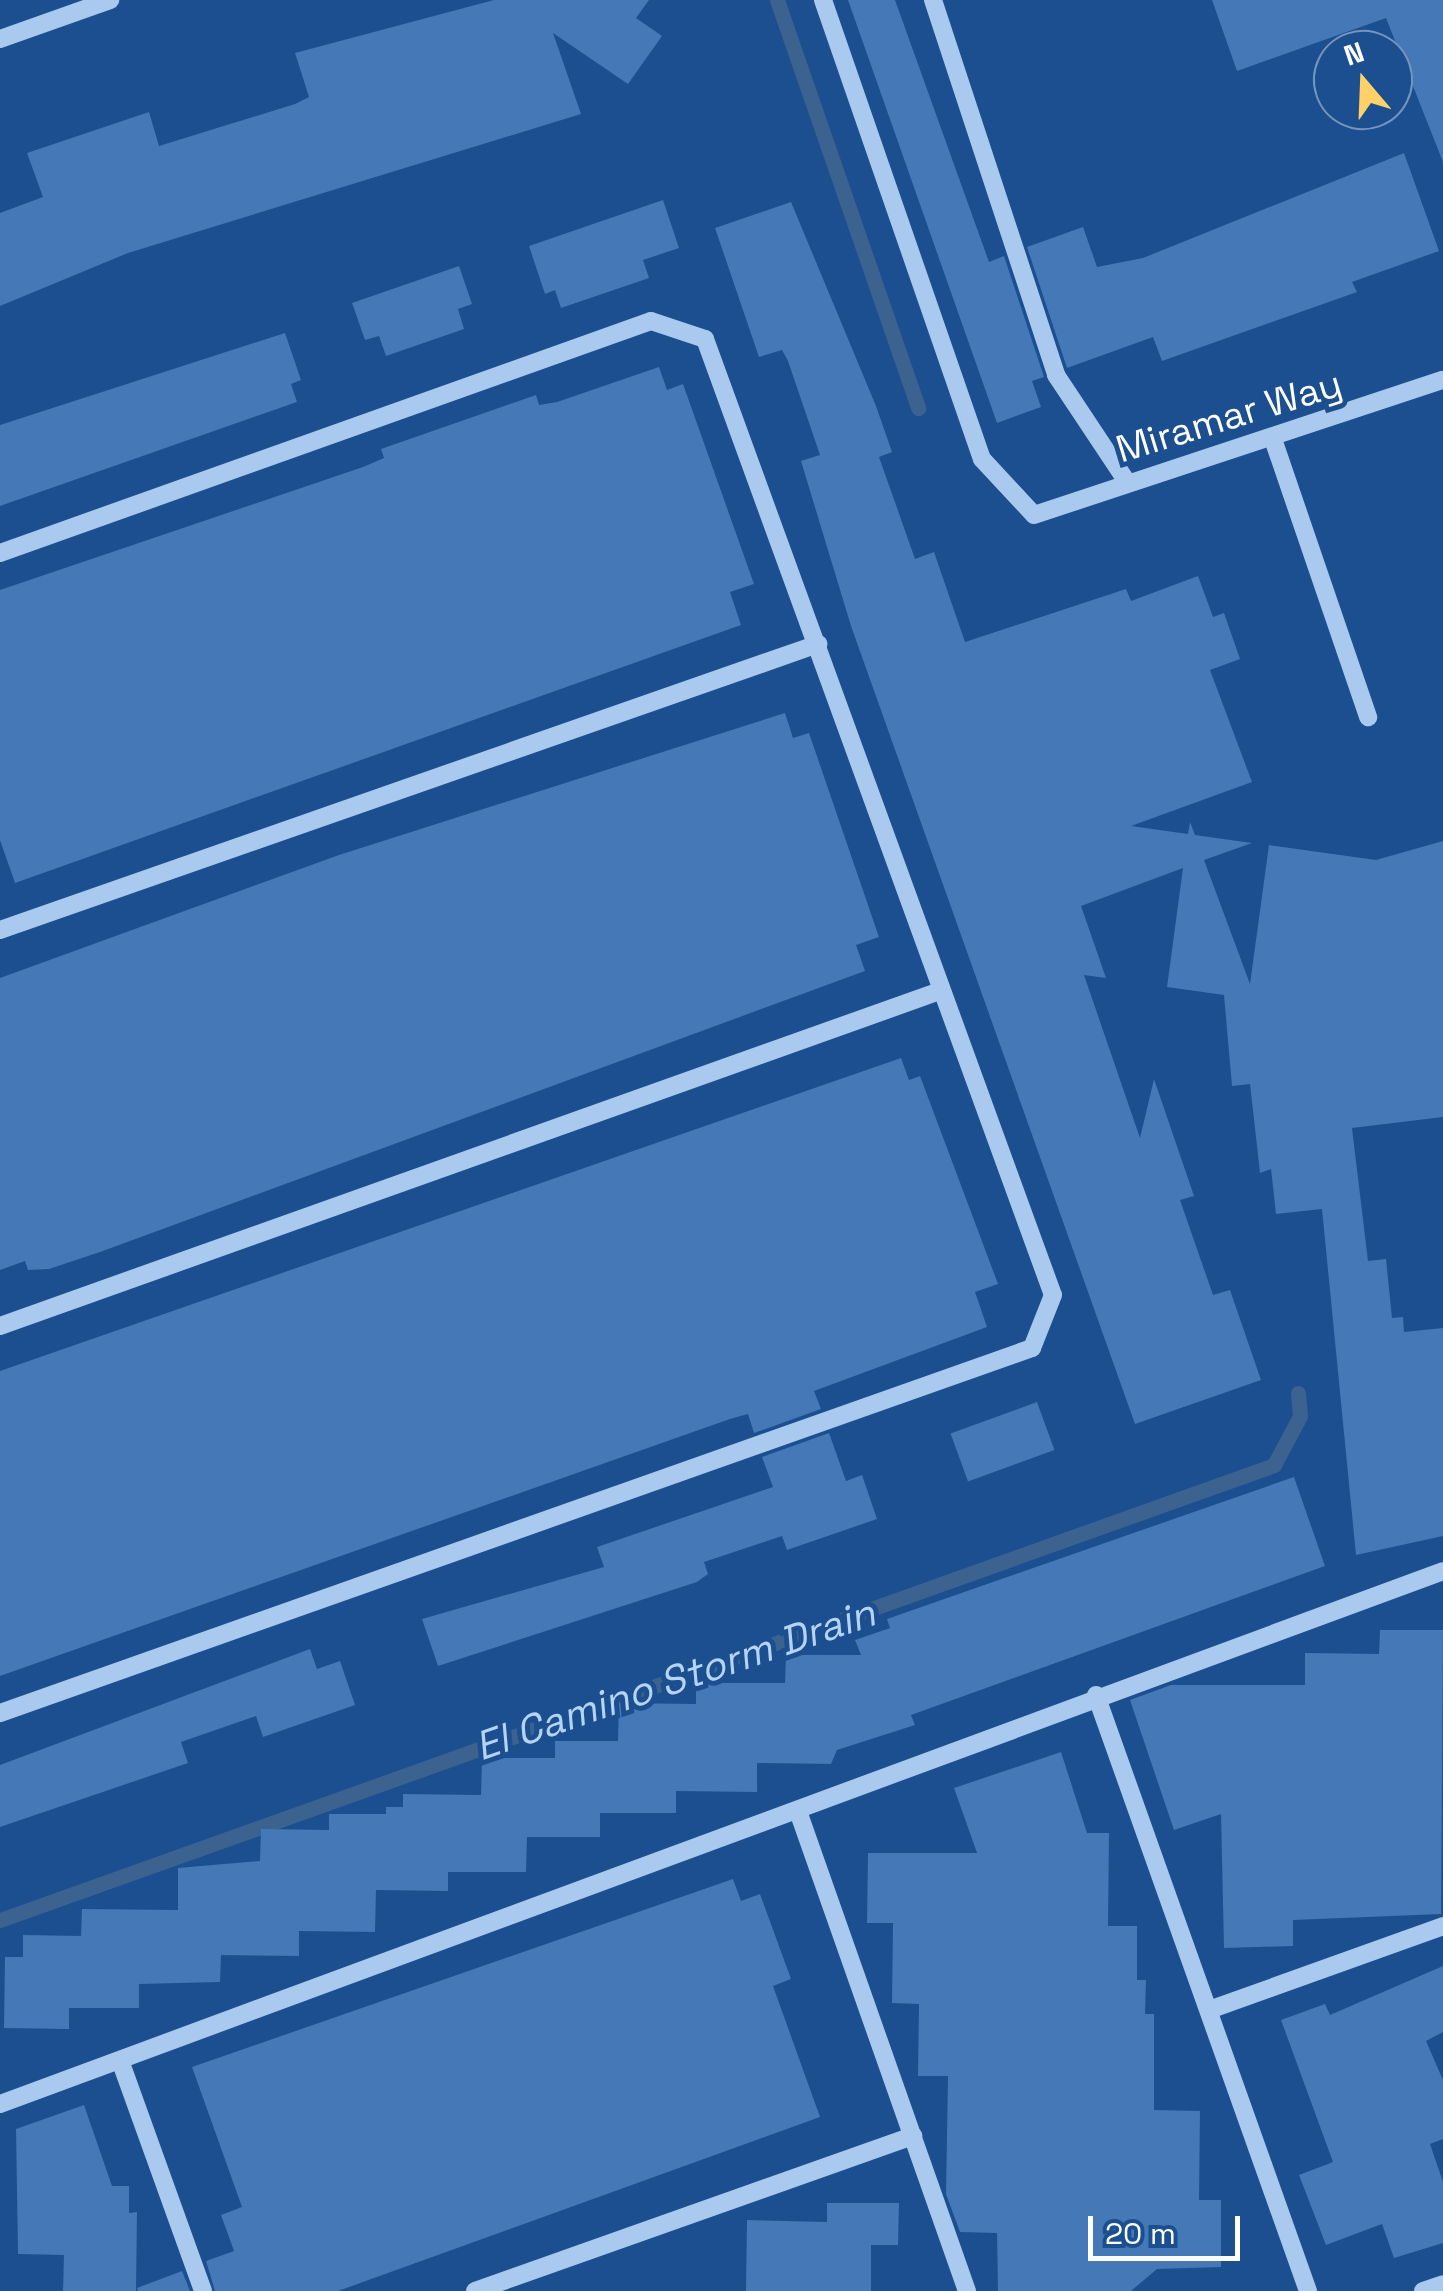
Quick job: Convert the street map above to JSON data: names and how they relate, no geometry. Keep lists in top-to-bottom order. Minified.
{"streets":{"street":["Miramar Way"]},"water":["El Camino Storm Drain"],"scale_bar":"20 m","north":"top"}
